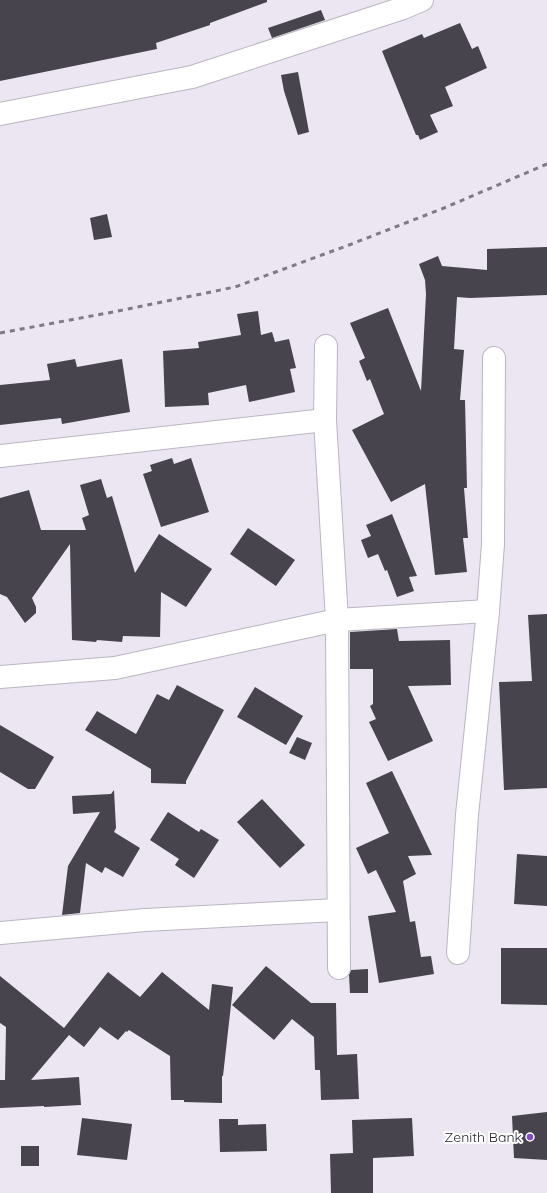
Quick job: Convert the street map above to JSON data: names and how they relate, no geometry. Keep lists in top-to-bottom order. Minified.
{"places":["Zenith Bank"]}
